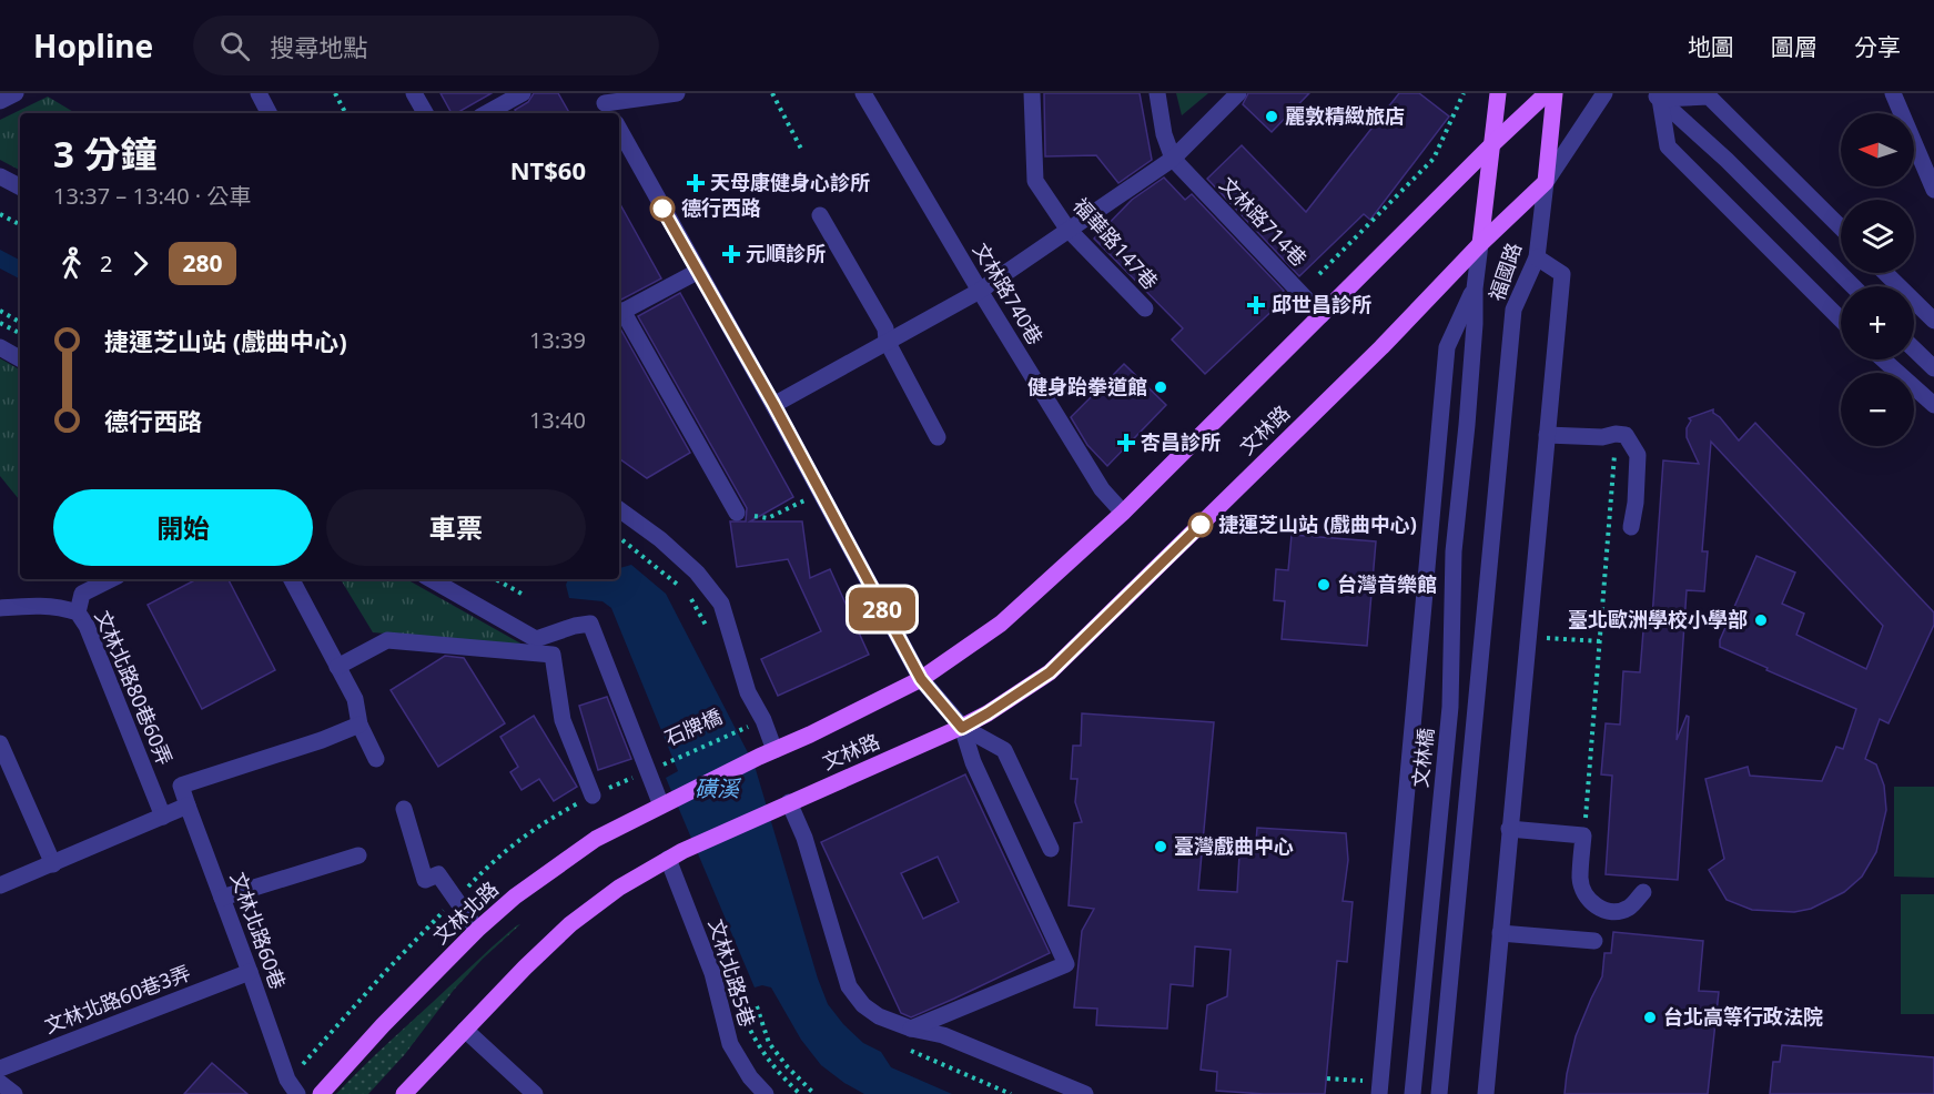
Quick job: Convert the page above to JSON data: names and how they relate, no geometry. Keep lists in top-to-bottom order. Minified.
{"streets":{"main road":["福國路","文林路","文林北路"],"street":["文林路714巷","福華路147巷","文林路740巷","文林北路80巷60弄","文林橋","文林北路60巷","文林北路5巷","文林北路60巷3弄"],"path":["石牌橋"]},"crossings":[["文林路714巷","文林路"],["福國路","文林路"],["福國路","文林橋"],["文林路740巷","文林路"],["文林路","文林北路5巷"],["文林北路60巷","文林北路60巷3弄"]],"water":["磺溪"],"places":{"other":["麗敦精緻旅店","德行西路","健身跆拳道館","捷運芝山站 (戲曲中心)","台灣音樂館","臺北歐洲學校小學部","臺灣戲曲中心","台北高等行政法院"],"health":["天母康健身心診所","元順診所","邱世昌診所","杏昌診所"]},"lines":["bus line 280"],"north":"left","page":{"header":"Hopline","search":"搜尋地點","nav":["地圖","圖層","分享"],"on_map":"280","map_buttons":["+","−"],"heading":["3 分鐘","13:37 – 13:40 · 公車","NT$60"],"legs":["2","280"],"list":[{"name":"捷運芝山站 (戲曲中心)","value":"13:39"},{"name":"德行西路","value":"13:40"}],"buttons":["開始","車票"]}}
